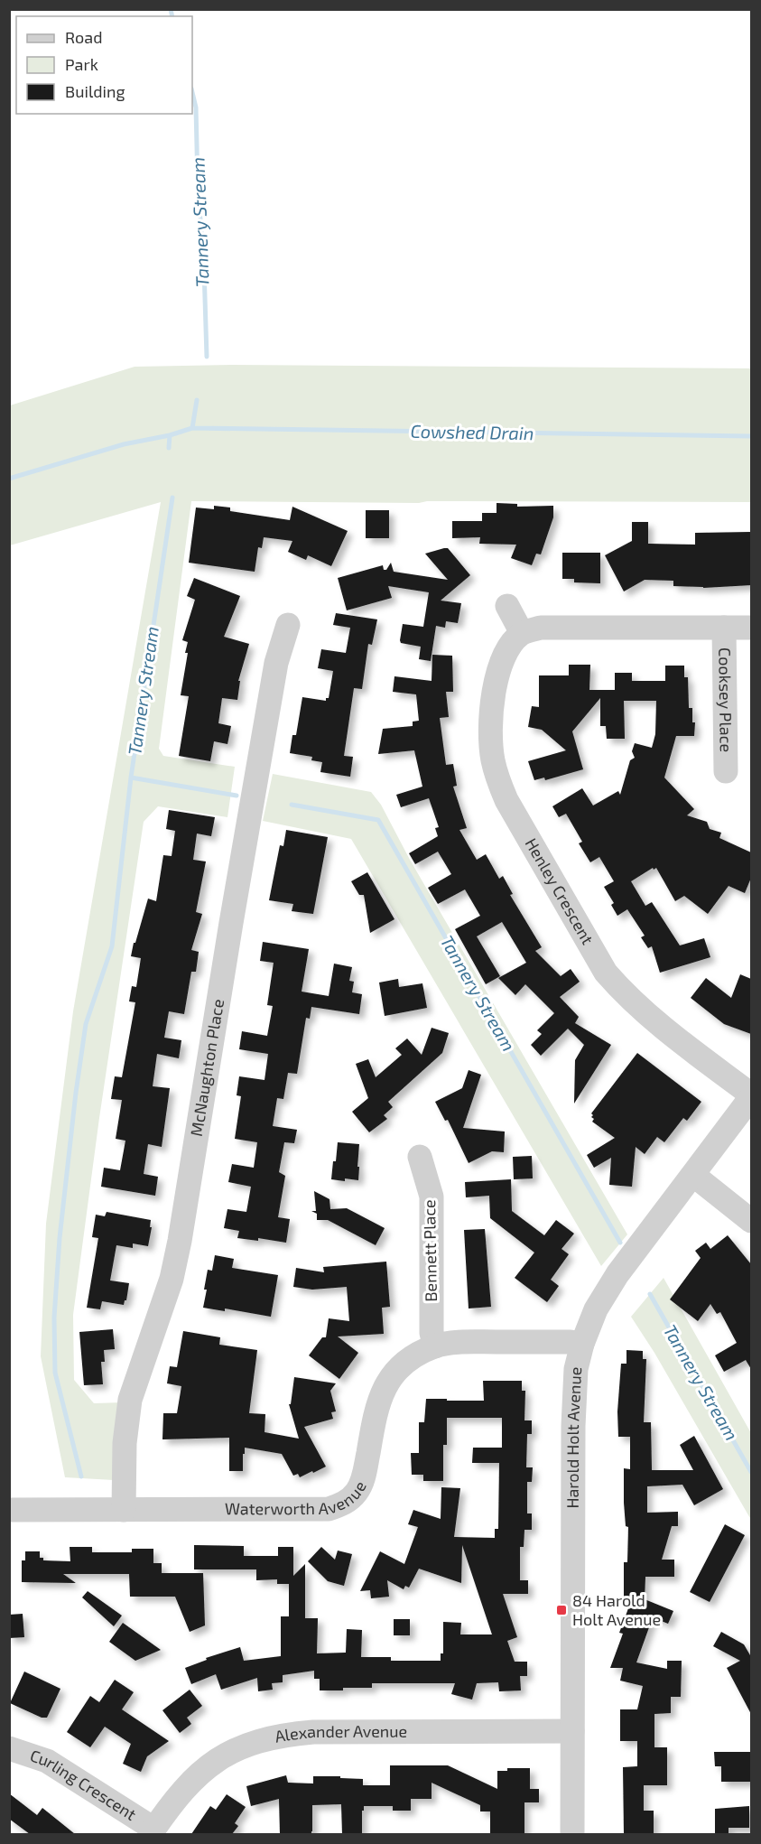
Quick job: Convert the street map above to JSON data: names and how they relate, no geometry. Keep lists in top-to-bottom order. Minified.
{"streets":{"street":["Cooksey Place","Henley Crescent","McNaughton Place","Bennett Place","Harold Holt Avenue","Waterworth Avenue","Alexander Avenue","Curling Crescent"]},"crossings":[["Henley Crescent","Harold Holt Avenue"],["McNaughton Place","Waterworth Avenue"],["Bennett Place","Waterworth Avenue"],["Harold Holt Avenue","Waterworth Avenue"],["Harold Holt Avenue","Alexander Avenue"],["Alexander Avenue","Curling Crescent"]],"water":["Tannery Stream","Cowshed Drain"],"places":{"transit":["84 Harold Holt Avenue"]},"legend":["Road","Park","Building"]}
